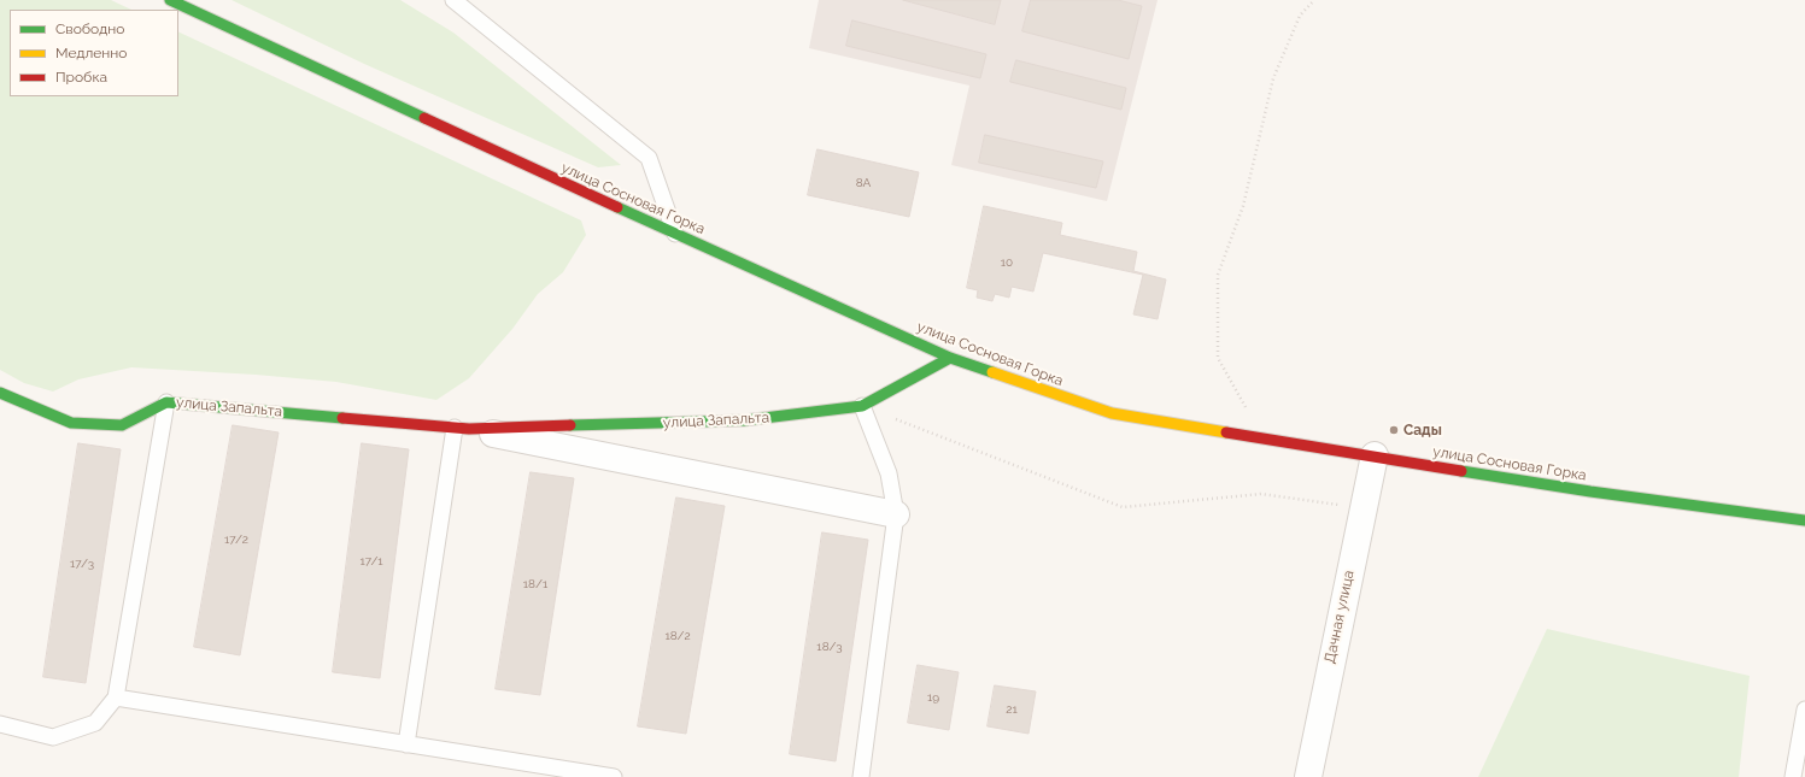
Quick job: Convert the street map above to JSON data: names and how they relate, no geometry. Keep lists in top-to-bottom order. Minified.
{"streets":{"main road":["улица Сосновая Горка","улица Запальта"],"street":["Дачная улица"]},"crossings":[["улица Сосновая Горка","улица Запальта"],["улица Сосновая Горка","Дачная улица"]],"places":["Сады"],"house_numbers":["8А","10","17/2","17/1","17/3","18/1","18/2","18/3","19","21"],"legend":["Свободно","Медленно","Пробка"]}
